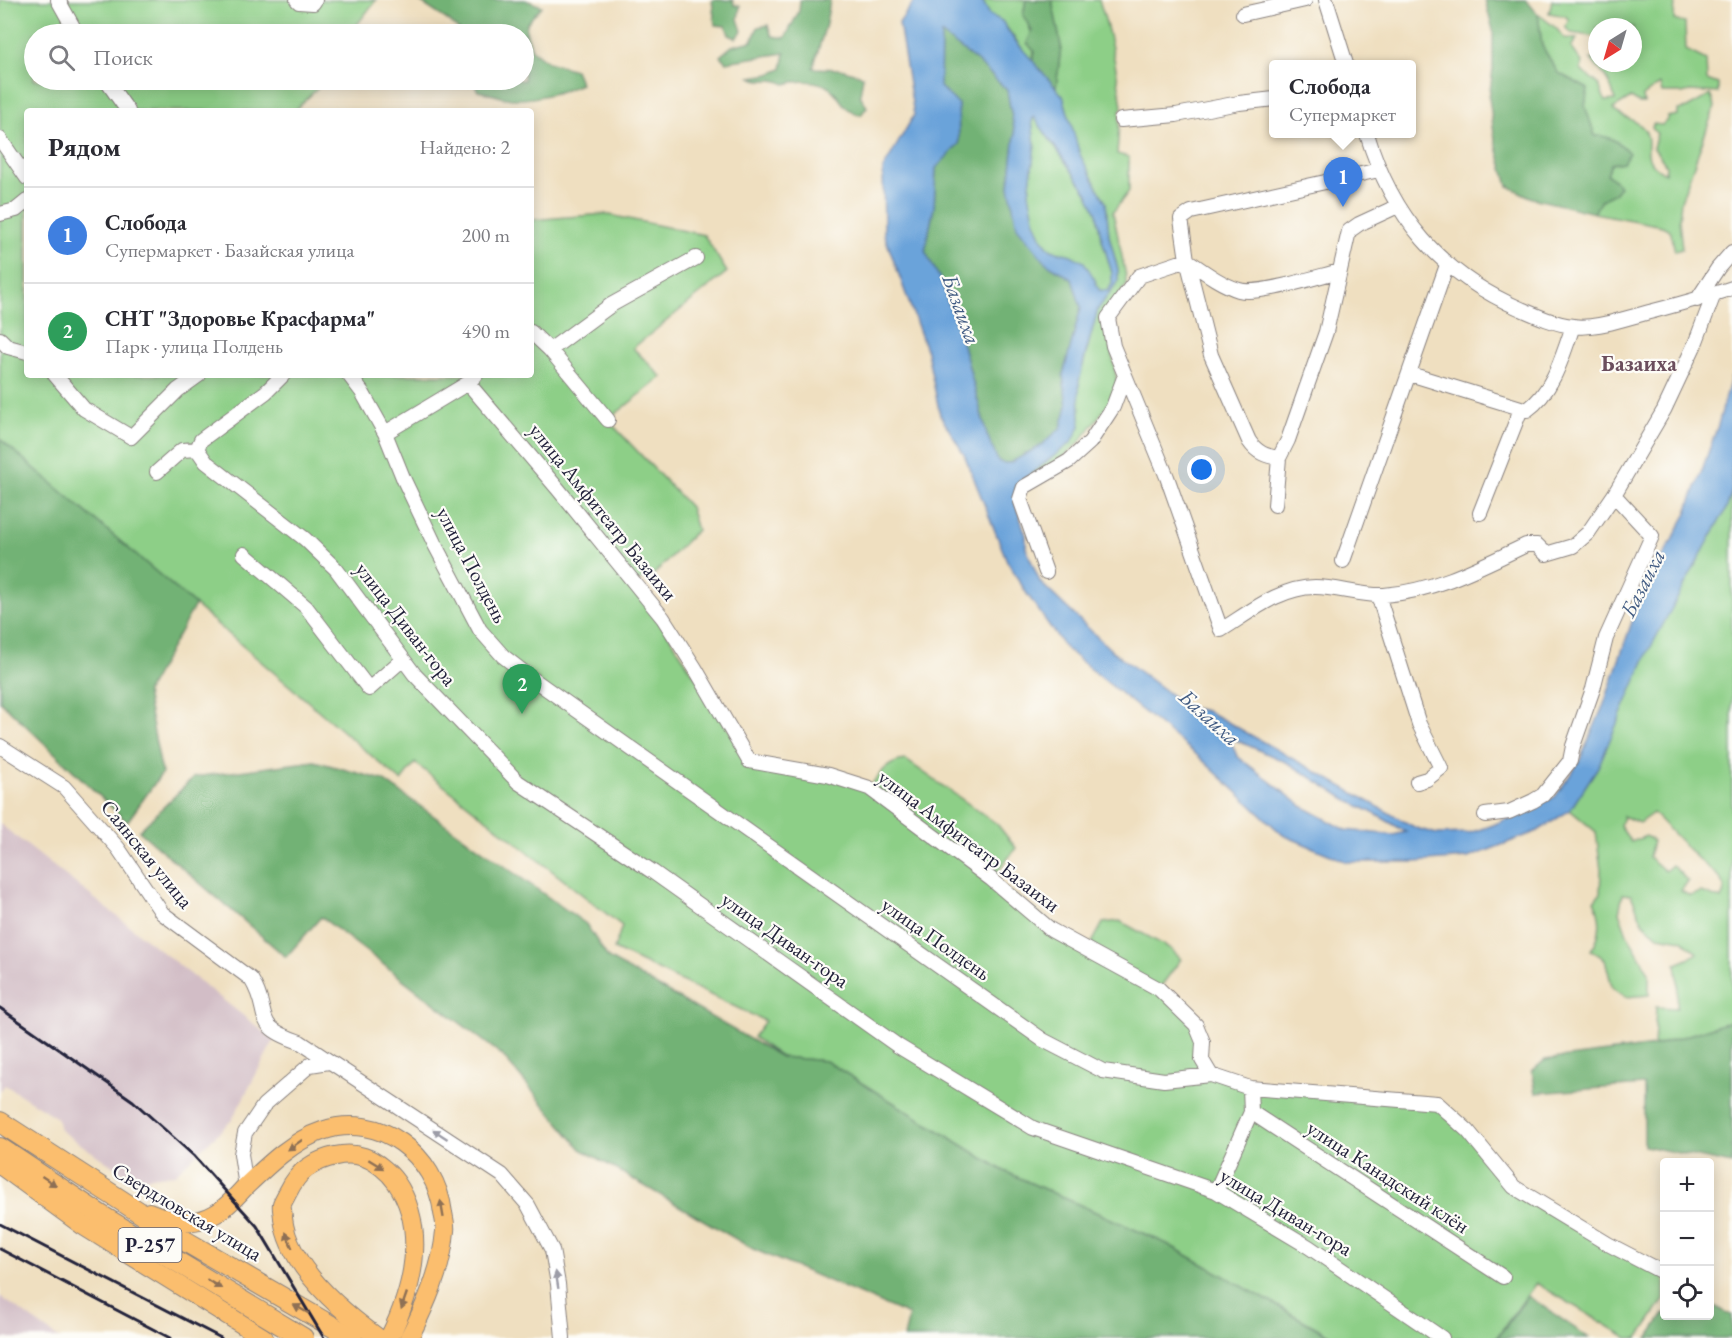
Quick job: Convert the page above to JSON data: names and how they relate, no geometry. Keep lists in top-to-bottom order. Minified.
{"streets":{"highway":["Свердловская улица","Р-257"],"street":["улица Амфитеатр Базаихи","улица Полдень","улица Диван-гора","Саянская улица","улица Канадский клён"]},"crossings":[["улица Амфитеатр Базаихи","улица Полдень"]],"one_way":["Саянская улица"],"districts":["Базаиха"],"water":["Базаиха"],"north":"bottom left","page":{"search":"Поиск","popup":["Слобода","Супермаркет"],"heading":["Рядом","Найдено: 2"],"pins":["1","2"],"list":[{"mark":"1","name":"Слобода","note":"Супермаркет · Базайская улица","value":"200 m"},{"mark":"2","name":"СНТ \"Здоровье Красфарма\"","note":"Парк · улица Полдень","value":"490 m"}],"map_buttons":["+","−"]}}
